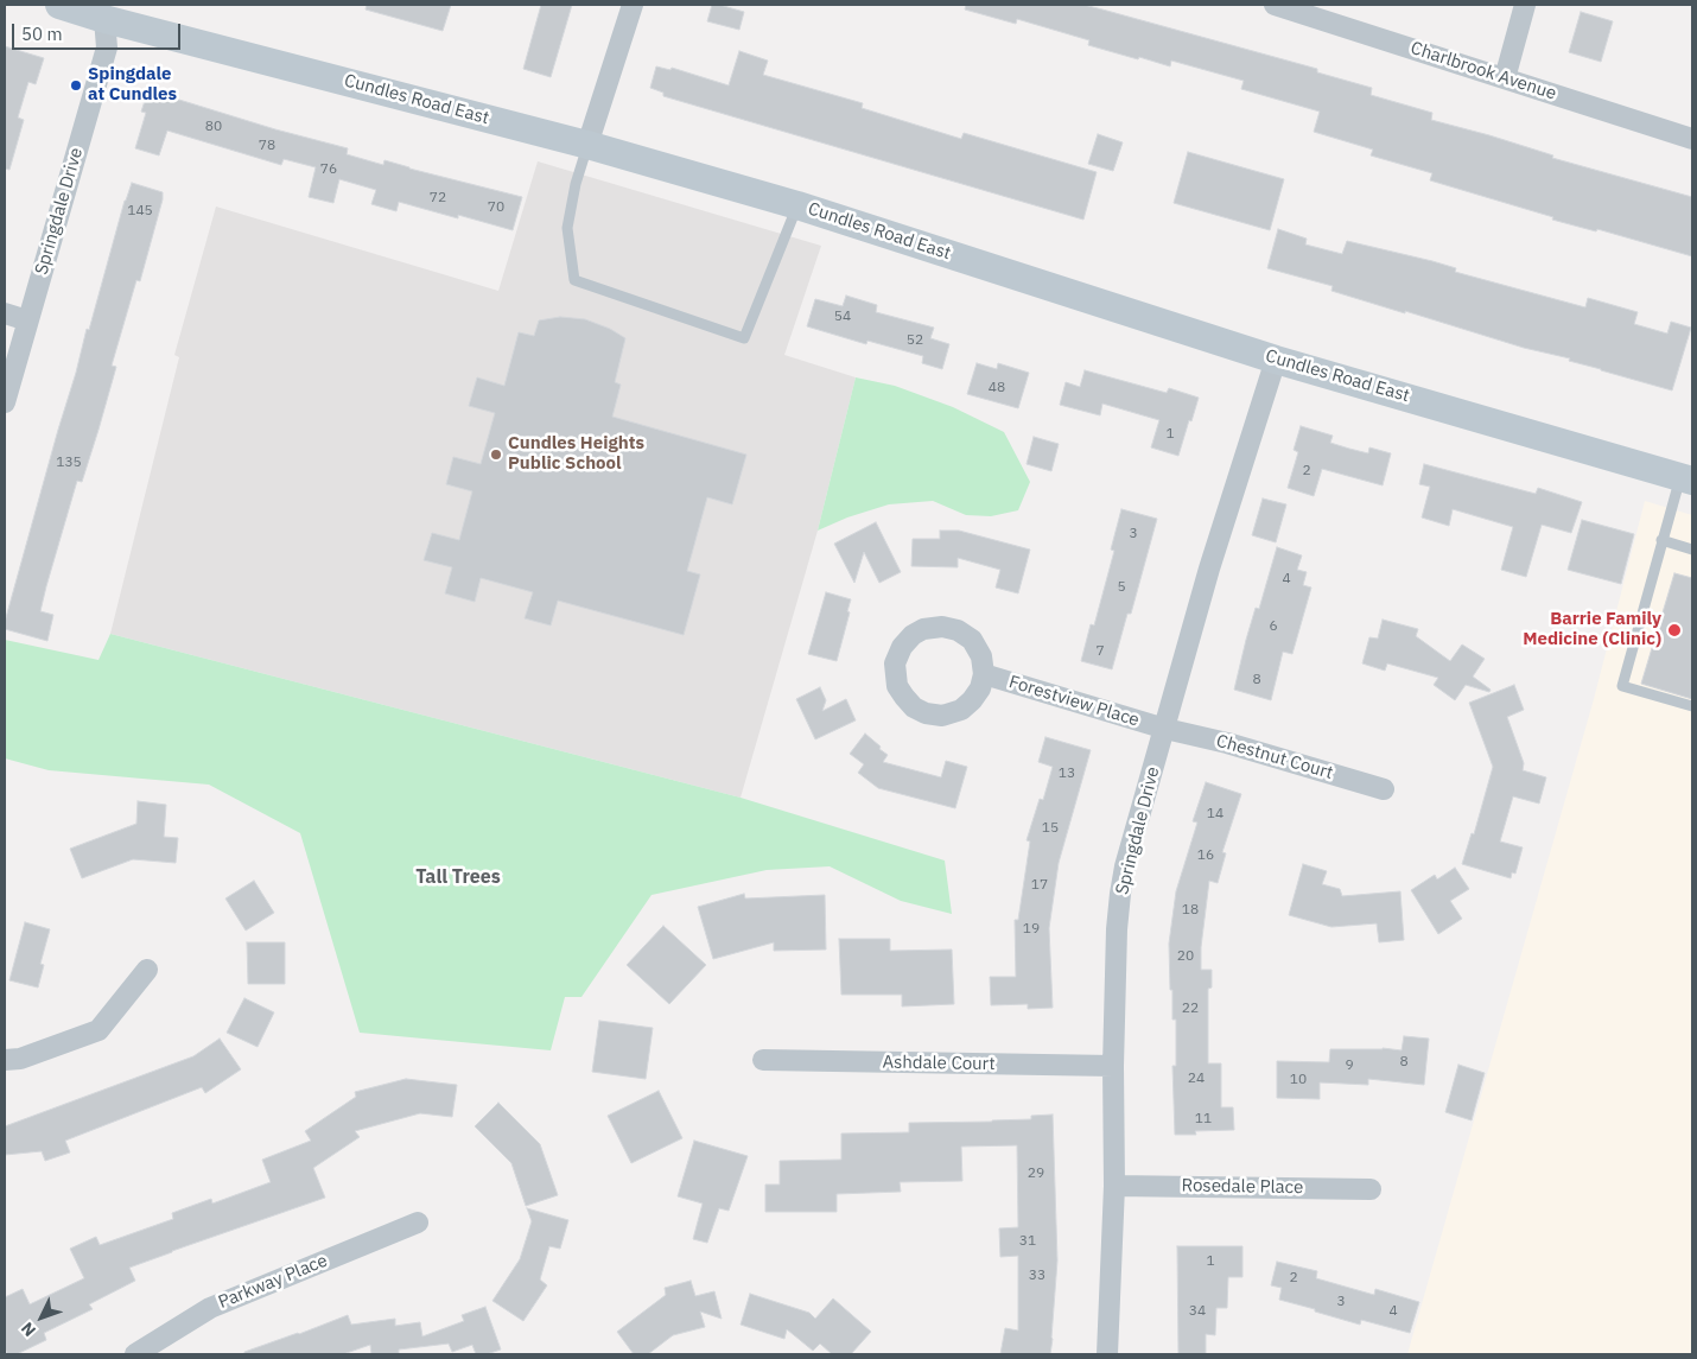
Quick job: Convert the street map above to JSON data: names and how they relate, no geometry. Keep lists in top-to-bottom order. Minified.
{"streets":{"main road":["Cundles Road East"],"street":["Charlbrook Avenue","Springdale Drive","Forestview Place","Chestnut Court","Ashdale Court","Rosedale Place","Parkway Place"]},"crossings":[["Cundles Road East","Springdale Drive"],["Springdale Drive","Forestview Place"],["Springdale Drive","Chestnut Court"],["Springdale Drive","Ashdale Court"],["Springdale Drive","Rosedale Place"],["Forestview Place","Chestnut Court"]],"districts":["Tall Trees"],"places":["Spingdale at Cundles","Cundles Heights Public School","Barrie Family Medicine (Clinic)"],"house_numbers":["80","78","76","72","70","145","54","52","48","1","135","2","3","4","5","6","7","8","13","14","15","16","17","18","19","20","22","8","9","24","10","11","29","31","1","33","2","3","34","4"],"scale_bar":"50 m","north":"bottom left"}
